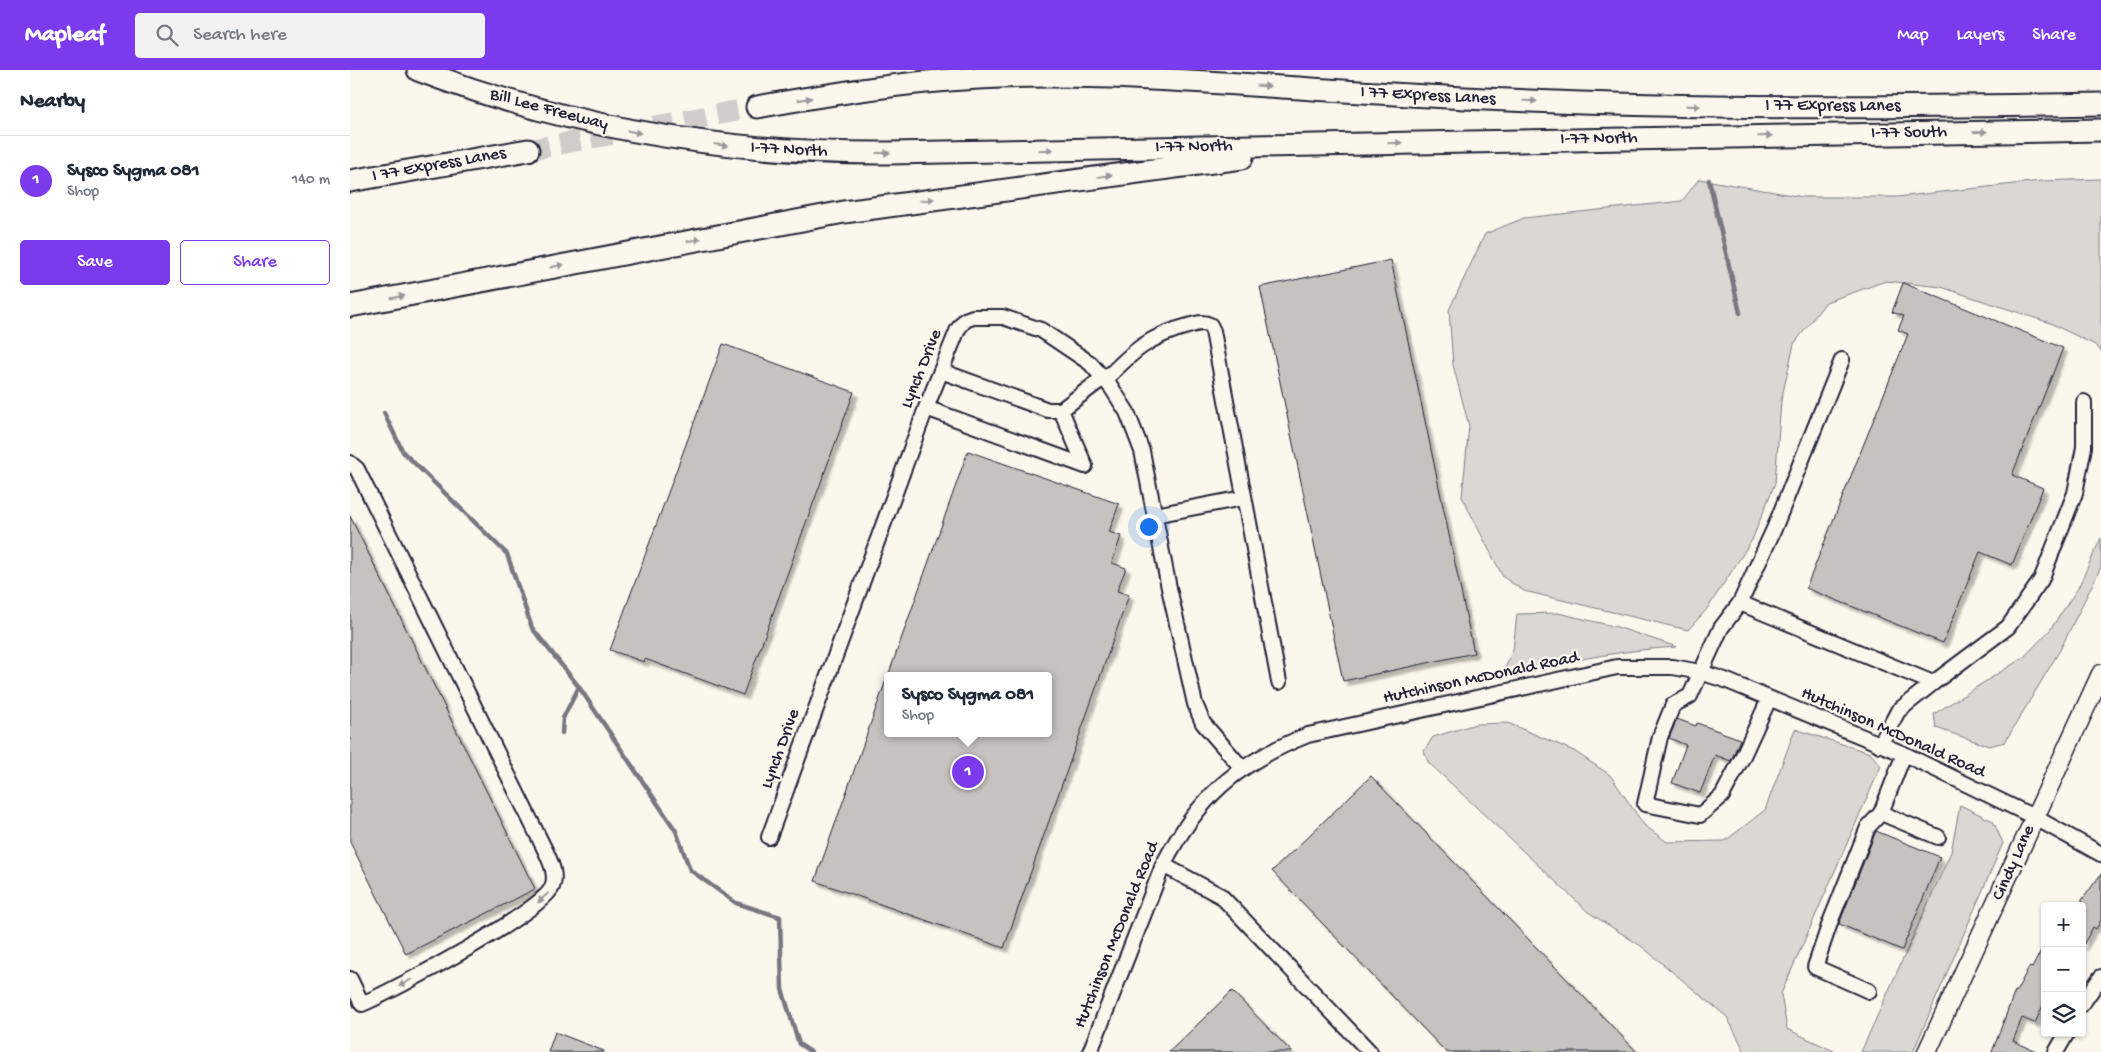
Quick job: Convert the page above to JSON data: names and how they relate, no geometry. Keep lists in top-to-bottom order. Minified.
{"streets":{"highway":["I 77 Express Lanes","Bill Lee Freeway","I-77 South","I-77 North"],"main road":["Cindy Lane"],"street":["Lynch Drive","Hutchinson McDonald Road"]},"crossings":[["Bill Lee Freeway","I-77 North"],["I-77 South","I-77 North"],["Lynch Drive","Hutchinson McDonald Road"],["Hutchinson McDonald Road","Cindy Lane"]],"one_way":["I-77 South"],"page":{"header":"Mapleaf","search":"Search here","nav":["Map","Layers","Share"],"heading":"Nearby","list":[{"mark":"1","name":"Sysco Sygma 081","note":"Shop","value":"140 m"}],"buttons":["Save","Share"],"popup":["Sysco Sygma 081","Shop"],"pins":"1","map_buttons":["+","−"]}}
